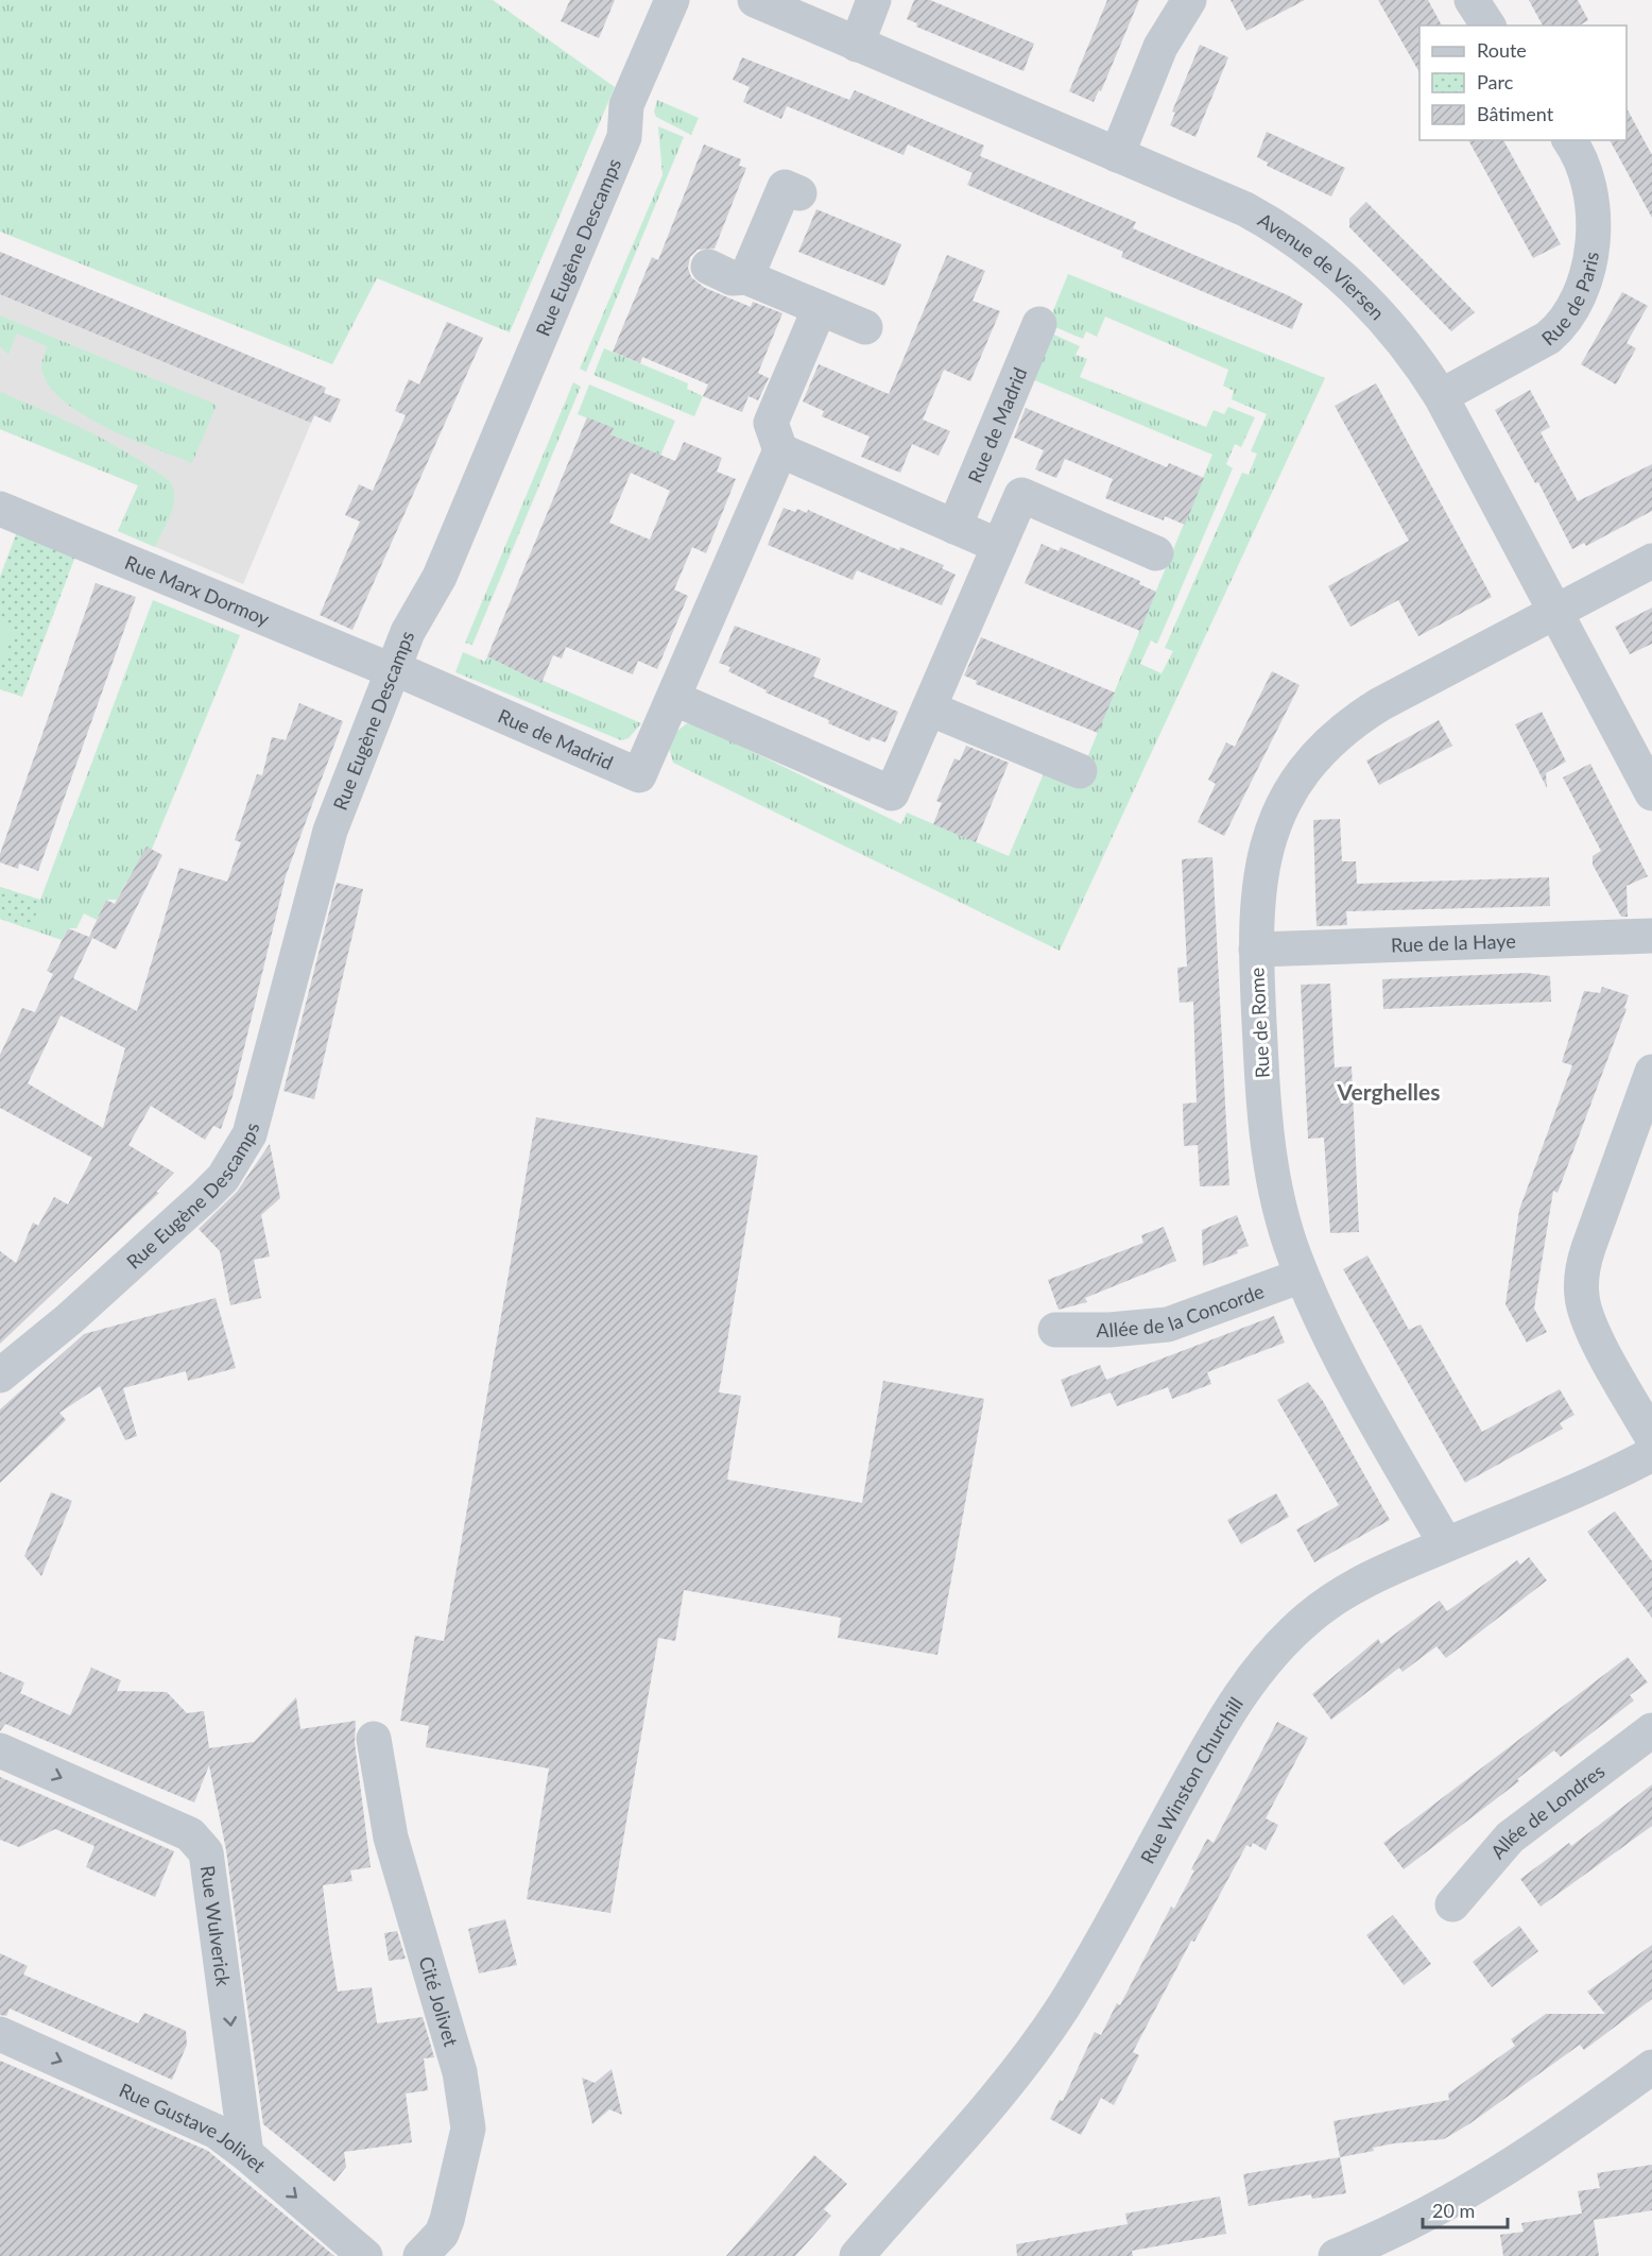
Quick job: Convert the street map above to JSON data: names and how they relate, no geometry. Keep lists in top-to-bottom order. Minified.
{"streets":{"street":["Rue Eugène Descamps","Avenue de Viersen","Rue de Paris","Rue de Madrid","Rue Marx Dormoy","Rue de la Haye","Rue de Rome","Allée de la Concorde","Rue Winston Churchill","Allée de Londres","Rue Wulverick","Cité Jolivet","Rue Gustave Jolivet"]},"crossings":[["Rue Eugène Descamps","Rue de Madrid"],["Rue Eugène Descamps","Rue Marx Dormoy"],["Avenue de Viersen","Rue de Paris"],["Avenue de Viersen","Rue de Rome"],["Rue de Madrid","Rue Marx Dormoy"],["Rue de la Haye","Rue de Rome"],["Rue de Rome","Allée de la Concorde"],["Rue de Rome","Rue Winston Churchill"],["Rue Wulverick","Rue Gustave Jolivet"]],"one_way":["Rue Wulverick","Rue Gustave Jolivet"],"districts":["Verghelles"],"legend":["Route","Parc","Bâtiment"],"scale_bar":"20 m"}
